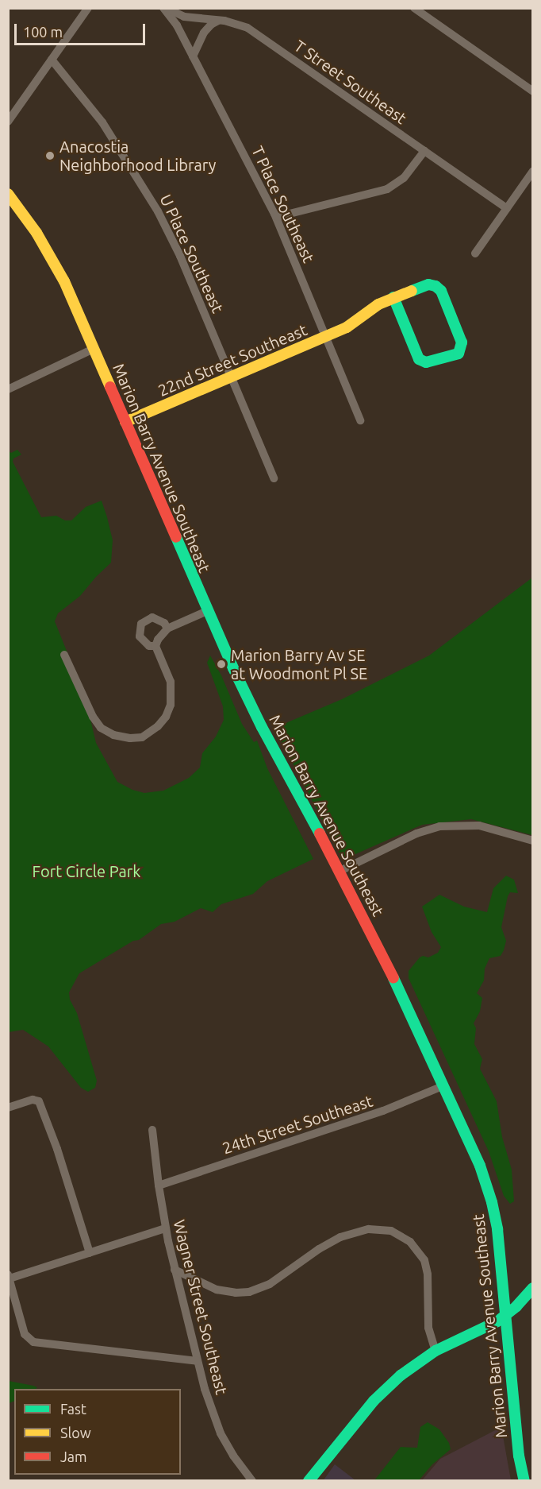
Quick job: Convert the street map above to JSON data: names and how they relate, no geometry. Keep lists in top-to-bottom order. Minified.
{"streets":{"main road":["22nd Street Southeast","Marion Barry Avenue Southeast"],"street":["T Street Southeast","T Place Southeast","U Place Southeast","24th Street Southeast","Wagner Street Southeast"]},"crossings":[["T Street Southeast","T Place Southeast"],["T Place Southeast","22nd Street Southeast"],["U Place Southeast","22nd Street Southeast"],["22nd Street Southeast","Marion Barry Avenue Southeast"],["Marion Barry Avenue Southeast","24th Street Southeast"],["24th Street Southeast","Wagner Street Southeast"]],"parks":["Fort Circle Park"],"places":["Anacostia Neighborhood Library","Marion Barry Av SE at Woodmont Pl SE"],"legend":["Fast","Slow","Jam"],"scale_bar":"100 m"}
